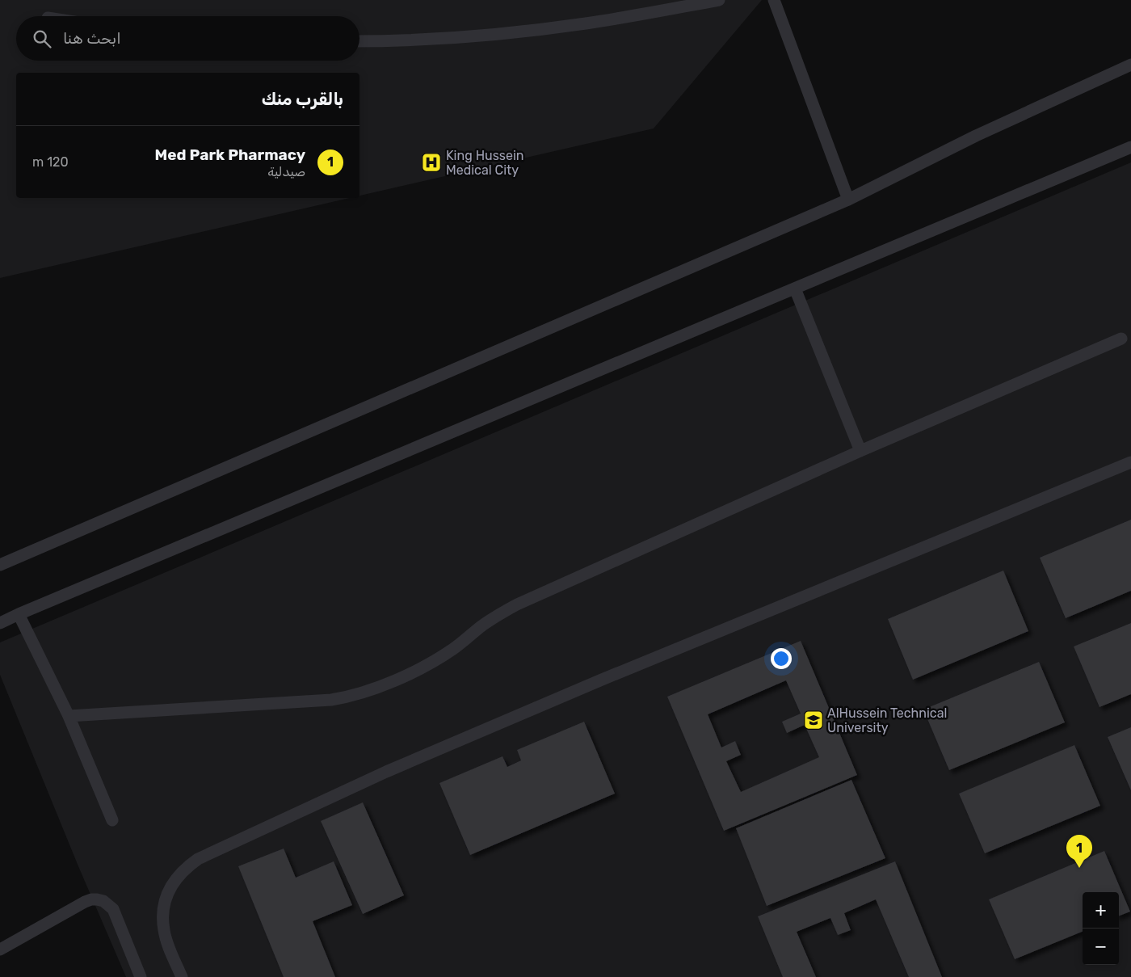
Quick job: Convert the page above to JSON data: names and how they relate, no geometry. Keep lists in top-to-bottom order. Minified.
{"places":{"hospital":["King Hussein Medical City"],"school or university":["AlHussein Technical University"]},"page":{"search":"ابحث هنا","heading":"بالقرب منك","list":[{"mark":"1","name":"Med Park Pharmacy","note":"صيدلية","value":"120 m"}],"pins":"1","map_buttons":["+","−"]}}
